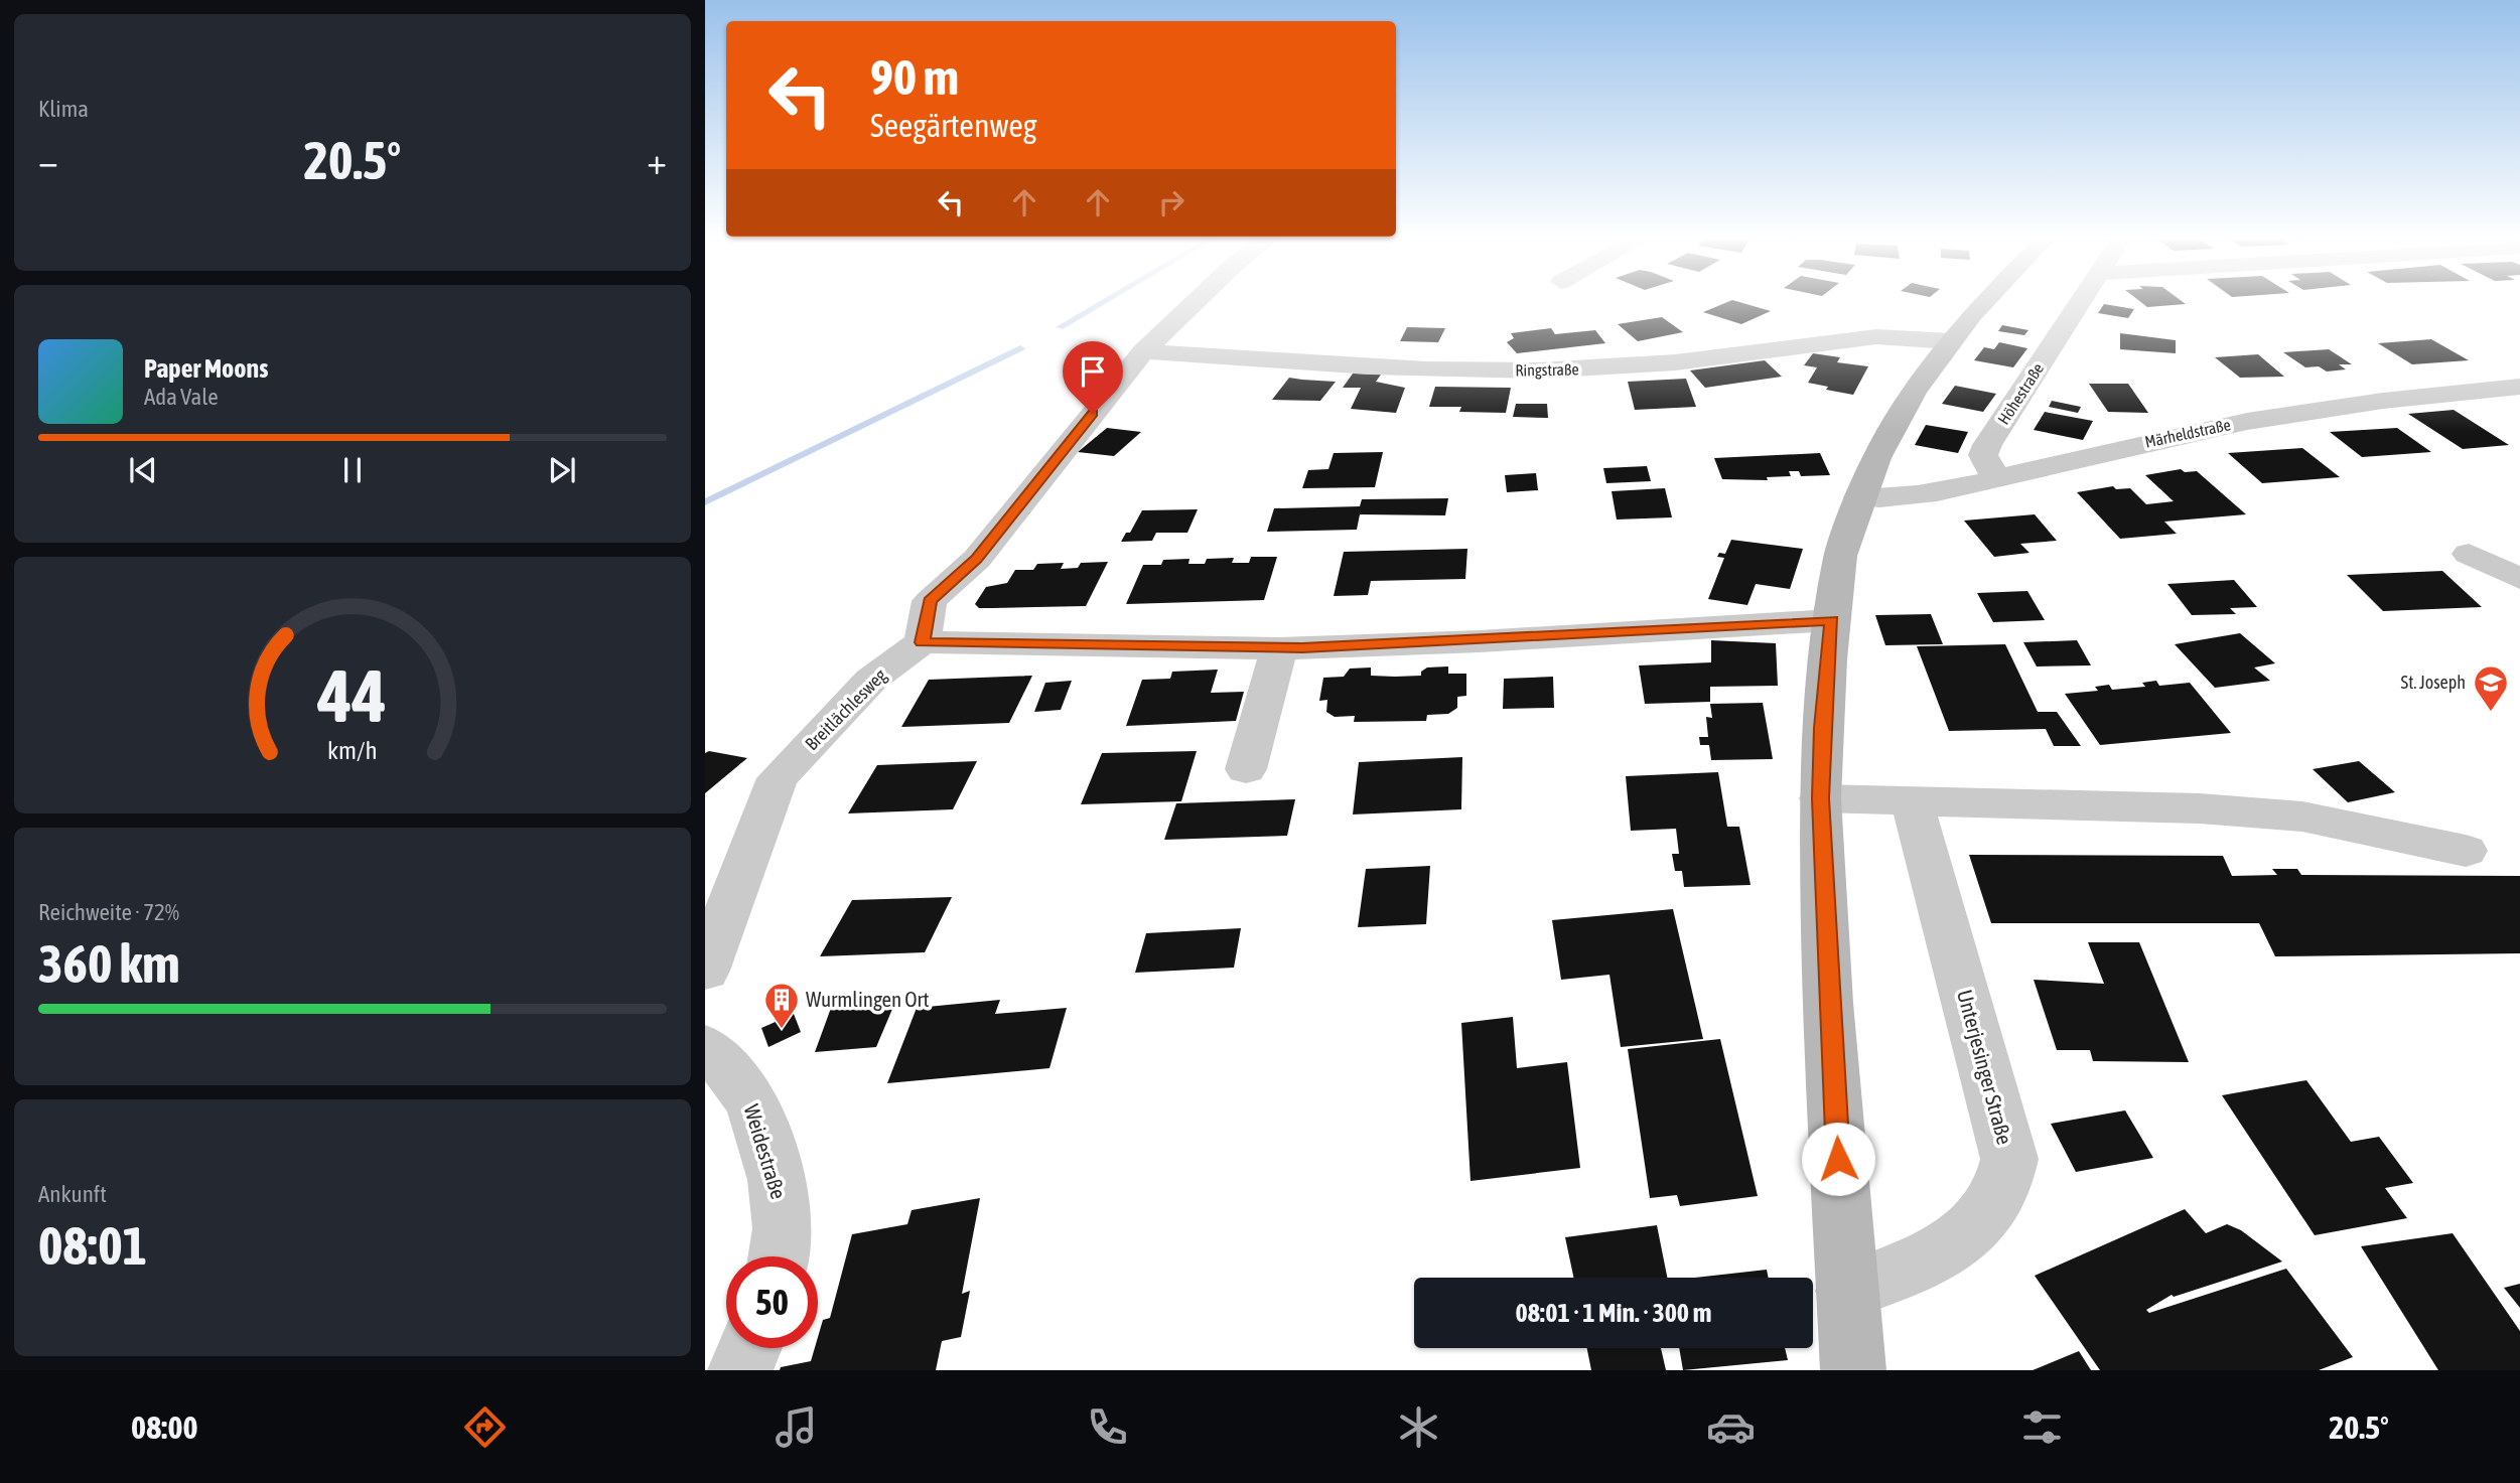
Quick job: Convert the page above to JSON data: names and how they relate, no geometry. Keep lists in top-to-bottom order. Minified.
{"streets":{"street":["Ringstraße","Höhestraße","Märheldstraße","Breitlächlesweg","Unterjesinger Straße","Weidestraße"]},"crossings":[["Höhestraße","Märheldstraße"]],"places":{"school or university":["St. Joseph"],"building":["Wurmlingen Ort"]},"page":{"tile":["Klima",["Reichweite · 72%","360 km"],["Ankunft","08:01"]],"turn":["90 m","Seegärtenweg"],"heat":["−","20.5°","+"],"song":["Paper Moons","Ada Vale"],"limit":"50","trip":"08:01 · 1 Min. · 300 m","tabs":["08:00","20.5°"],"gauge":["44","km/h"]}}
